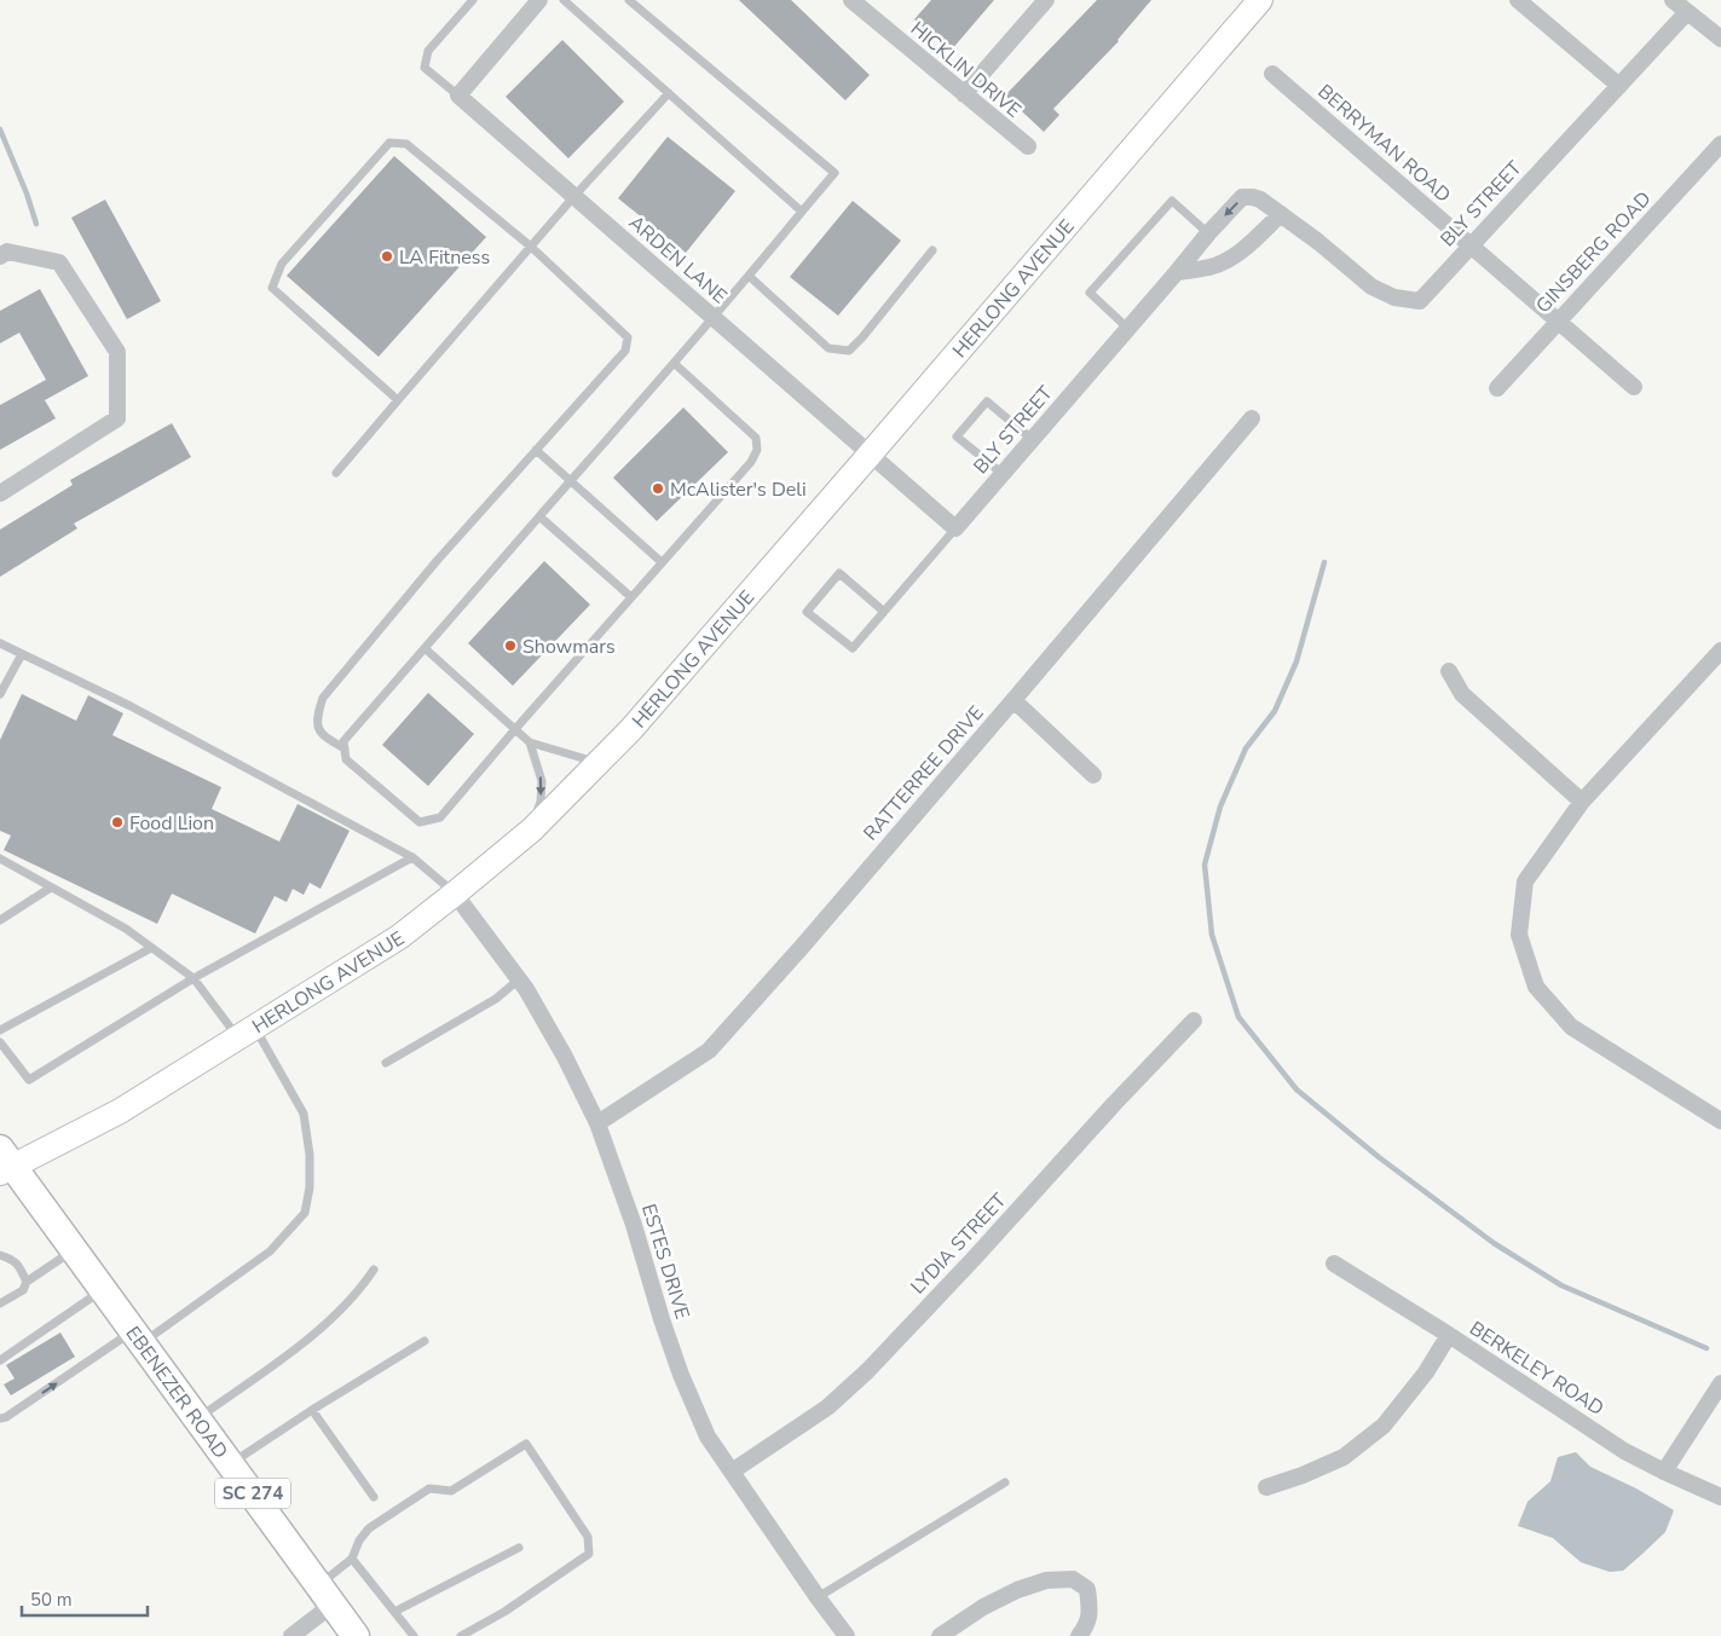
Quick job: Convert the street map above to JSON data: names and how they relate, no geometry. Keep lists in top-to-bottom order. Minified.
{"streets":{"main road":["EBENEZER ROAD","SC 274"],"street":["HICKLIN DRIVE","BERRYMAN ROAD","BLY STREET","GINSBERG ROAD","ARDEN LANE","HERLONG AVENUE","RATTERREE DRIVE","LYDIA STREET","ESTES DRIVE","BERKELEY ROAD"]},"crossings":[["BERRYMAN ROAD","BLY STREET"],["BERRYMAN ROAD","GINSBERG ROAD"],["ARDEN LANE","HERLONG AVENUE"],["HERLONG AVENUE","ESTES DRIVE"],["HERLONG AVENUE","EBENEZER ROAD"],["RATTERREE DRIVE","ESTES DRIVE"],["LYDIA STREET","ESTES DRIVE"]],"places":["LA Fitness","McAlister's Deli","Showmars","Food Lion"],"scale_bar":"50 m"}
